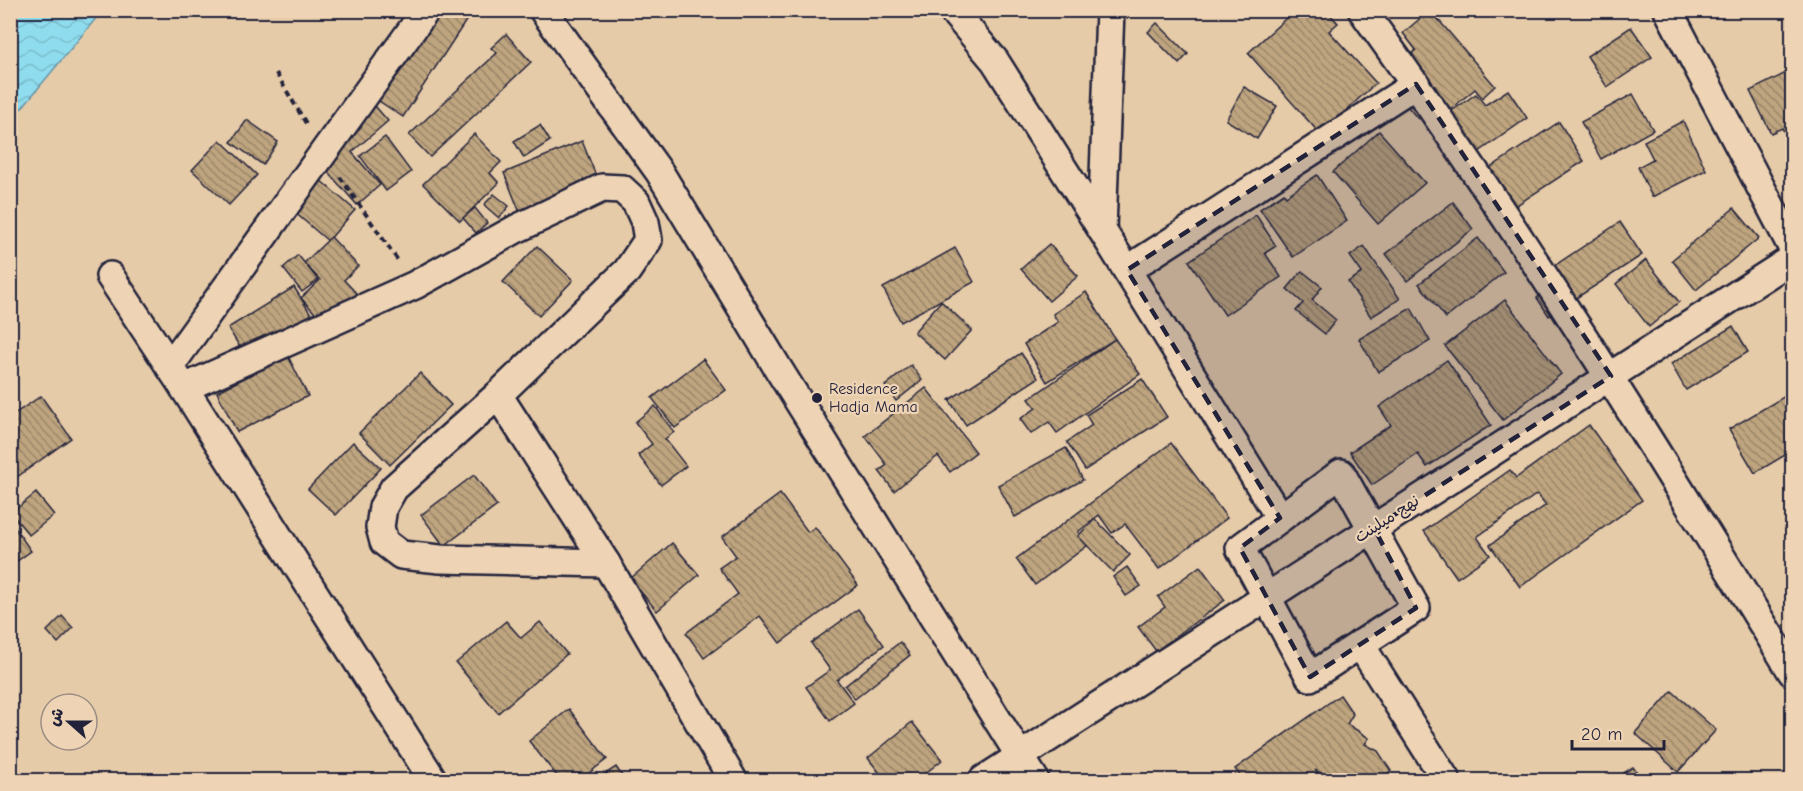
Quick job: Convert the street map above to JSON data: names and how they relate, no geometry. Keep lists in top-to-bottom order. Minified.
{"streets":{"street":["نهج ميلينت"]},"places":["Residence Hadja Mama"],"scale_bar":"20 m","north":"left"}
